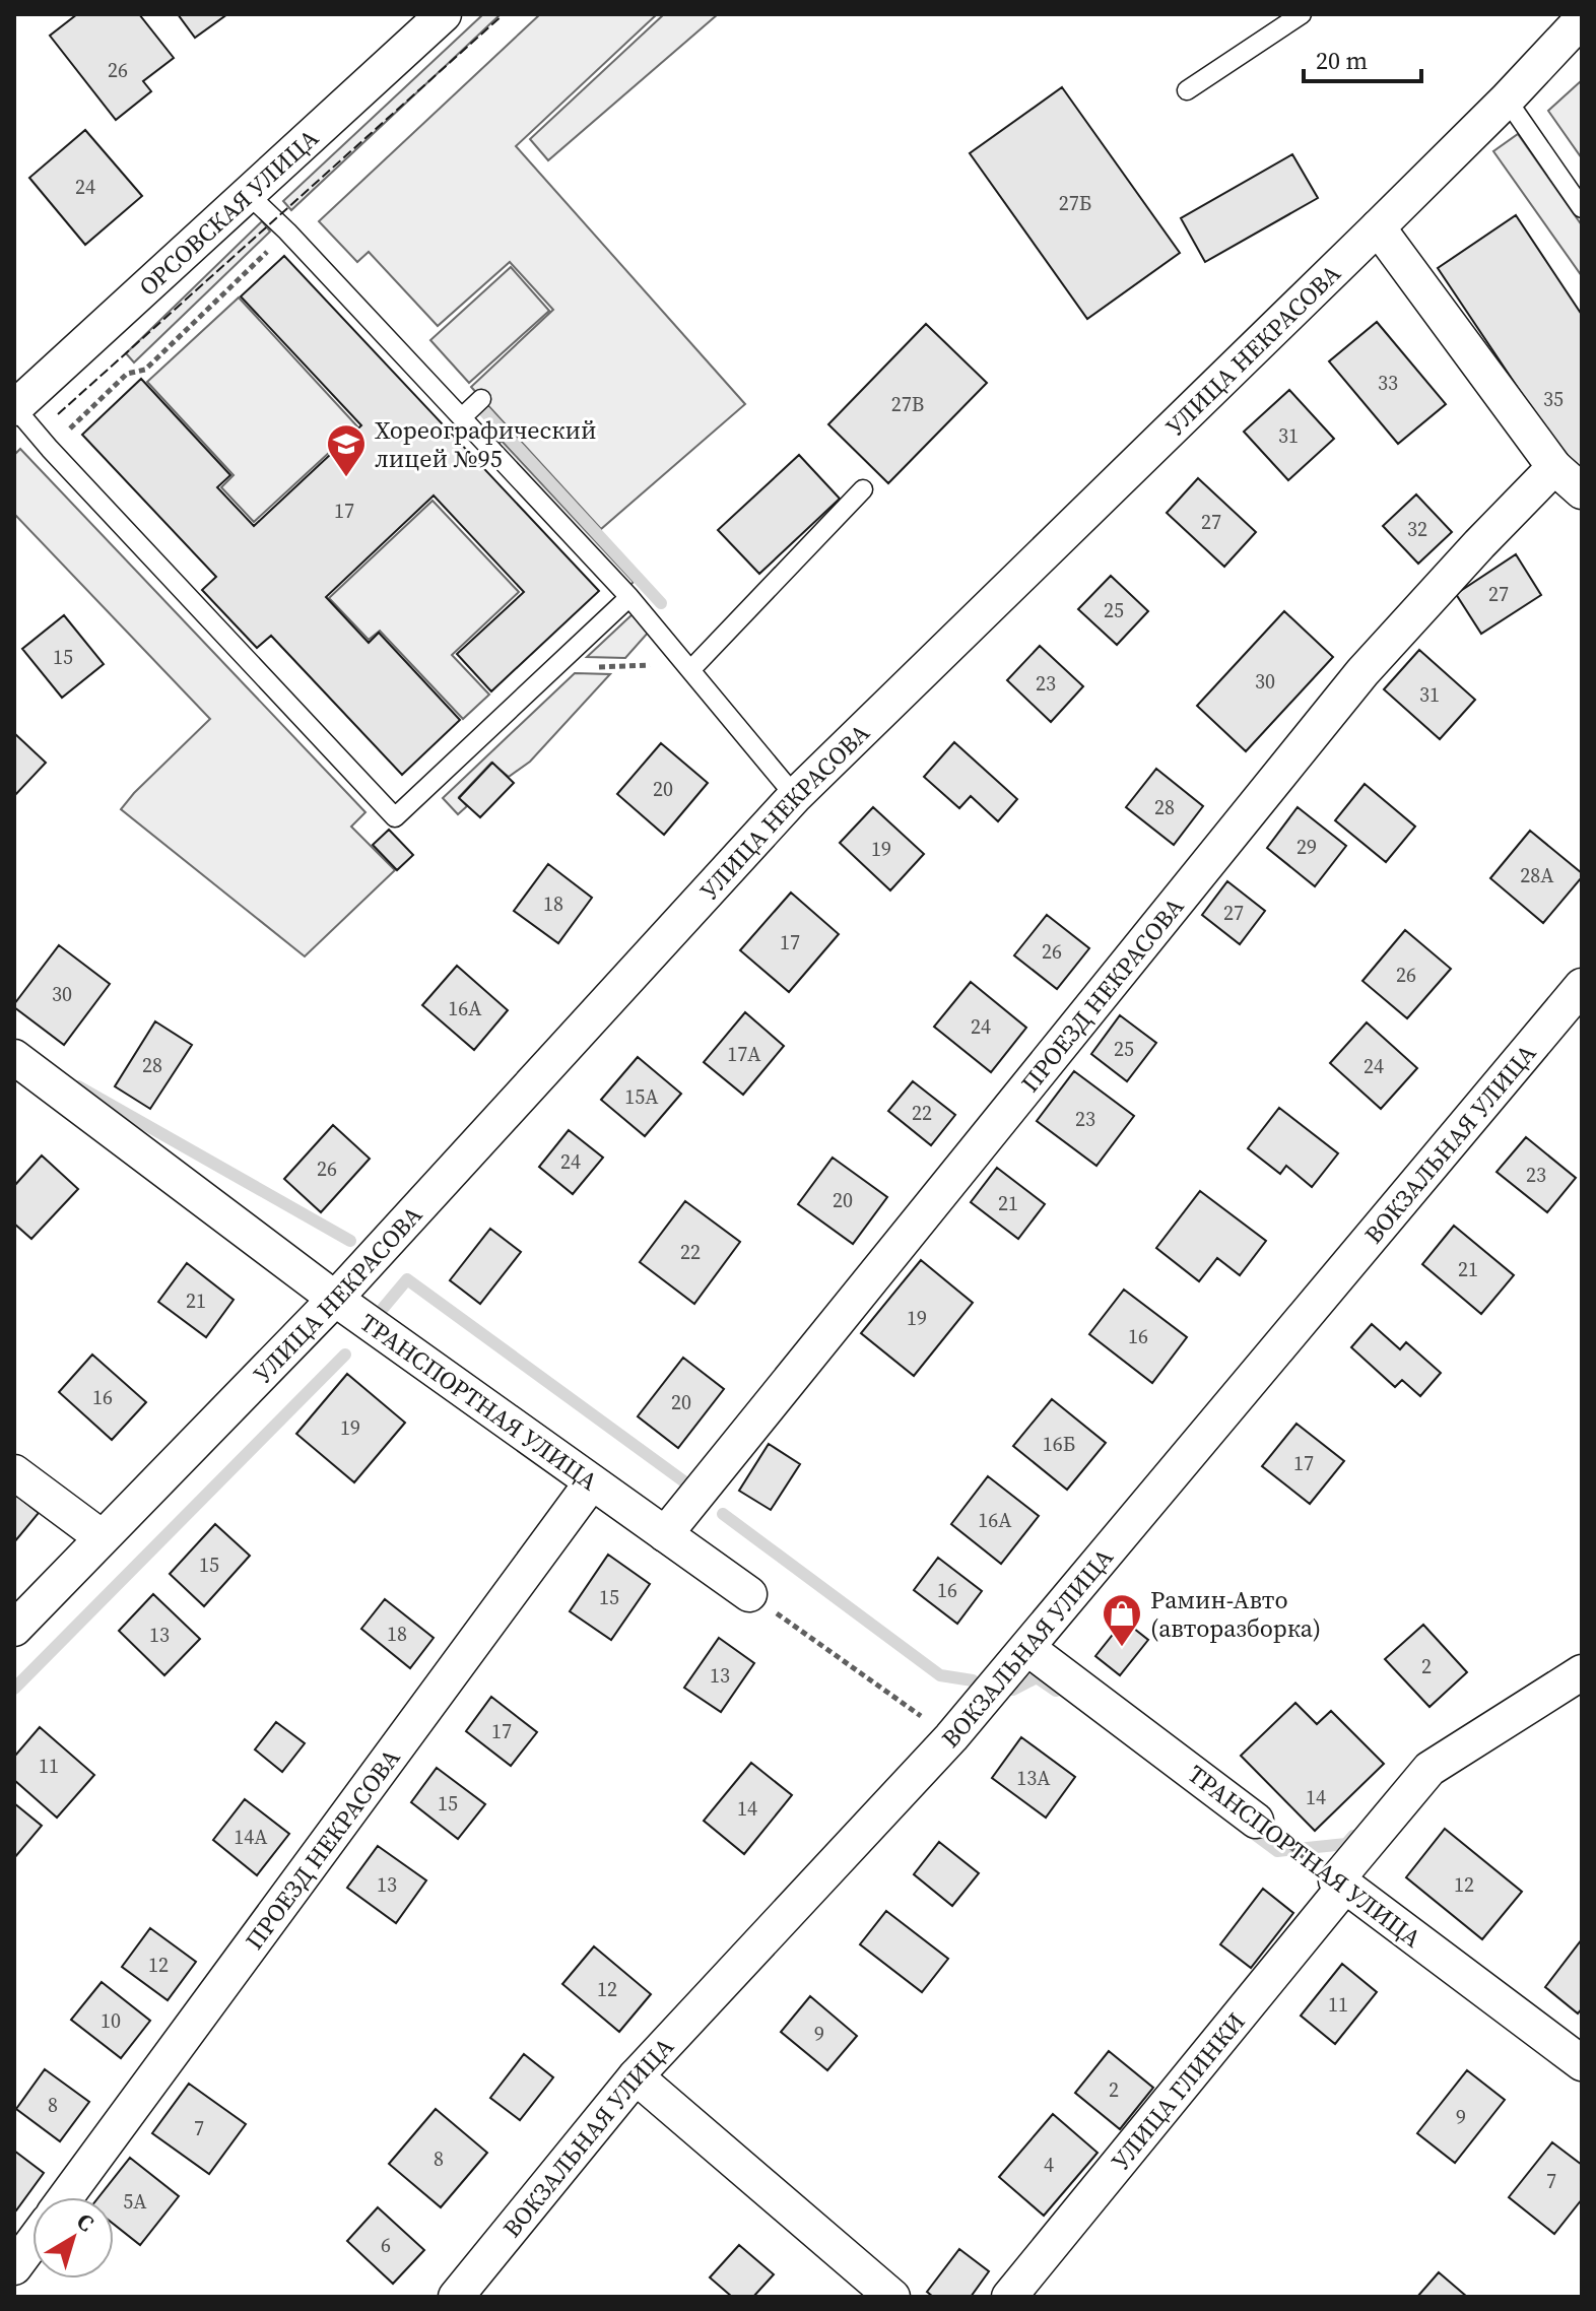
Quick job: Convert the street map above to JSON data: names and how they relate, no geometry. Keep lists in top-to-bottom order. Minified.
{"streets":{"street":["ОРСОВСКАЯ УЛИЦА","УЛИЦА НЕКРАСОВА","ПРОЕЗД НЕКРАСОВА","ВОКЗАЛЬНАЯ УЛИЦА","ТРАНСПОРТНАЯ УЛИЦА","УЛИЦА ГЛИНКИ"]},"crossings":[["УЛИЦА НЕКРАСОВА","ТРАНСПОРТНАЯ УЛИЦА"],["ПРОЕЗД НЕКРАСОВА","ТРАНСПОРТНАЯ УЛИЦА"],["ВОКЗАЛЬНАЯ УЛИЦА","ТРАНСПОРТНАЯ УЛИЦА"],["ТРАНСПОРТНАЯ УЛИЦА","УЛИЦА ГЛИНКИ"]],"places":{"school or university":["Хореографический лицей №95"],"shop":["Рамин-Авто (авторазборка)"]},"house_numbers":["26","24","27Б","33","35","27В","31","17","27","32","27","25","15","30","23","31","20","28","29","19","28А","18","27","17","26","26","30","16А","24","25","17А","28","24","15А","22","23","24","26","23","20","21","22","21","21","19","16","16","20","19","16Б","17","16А","15","16","15","18","13","2","13","17","11","13А","14","15","14","14А","13","12","12","12","11","10","9","2","8","9","7","8","4","7","5А","6"],"scale_bar":"20 m","north":"top right"}
